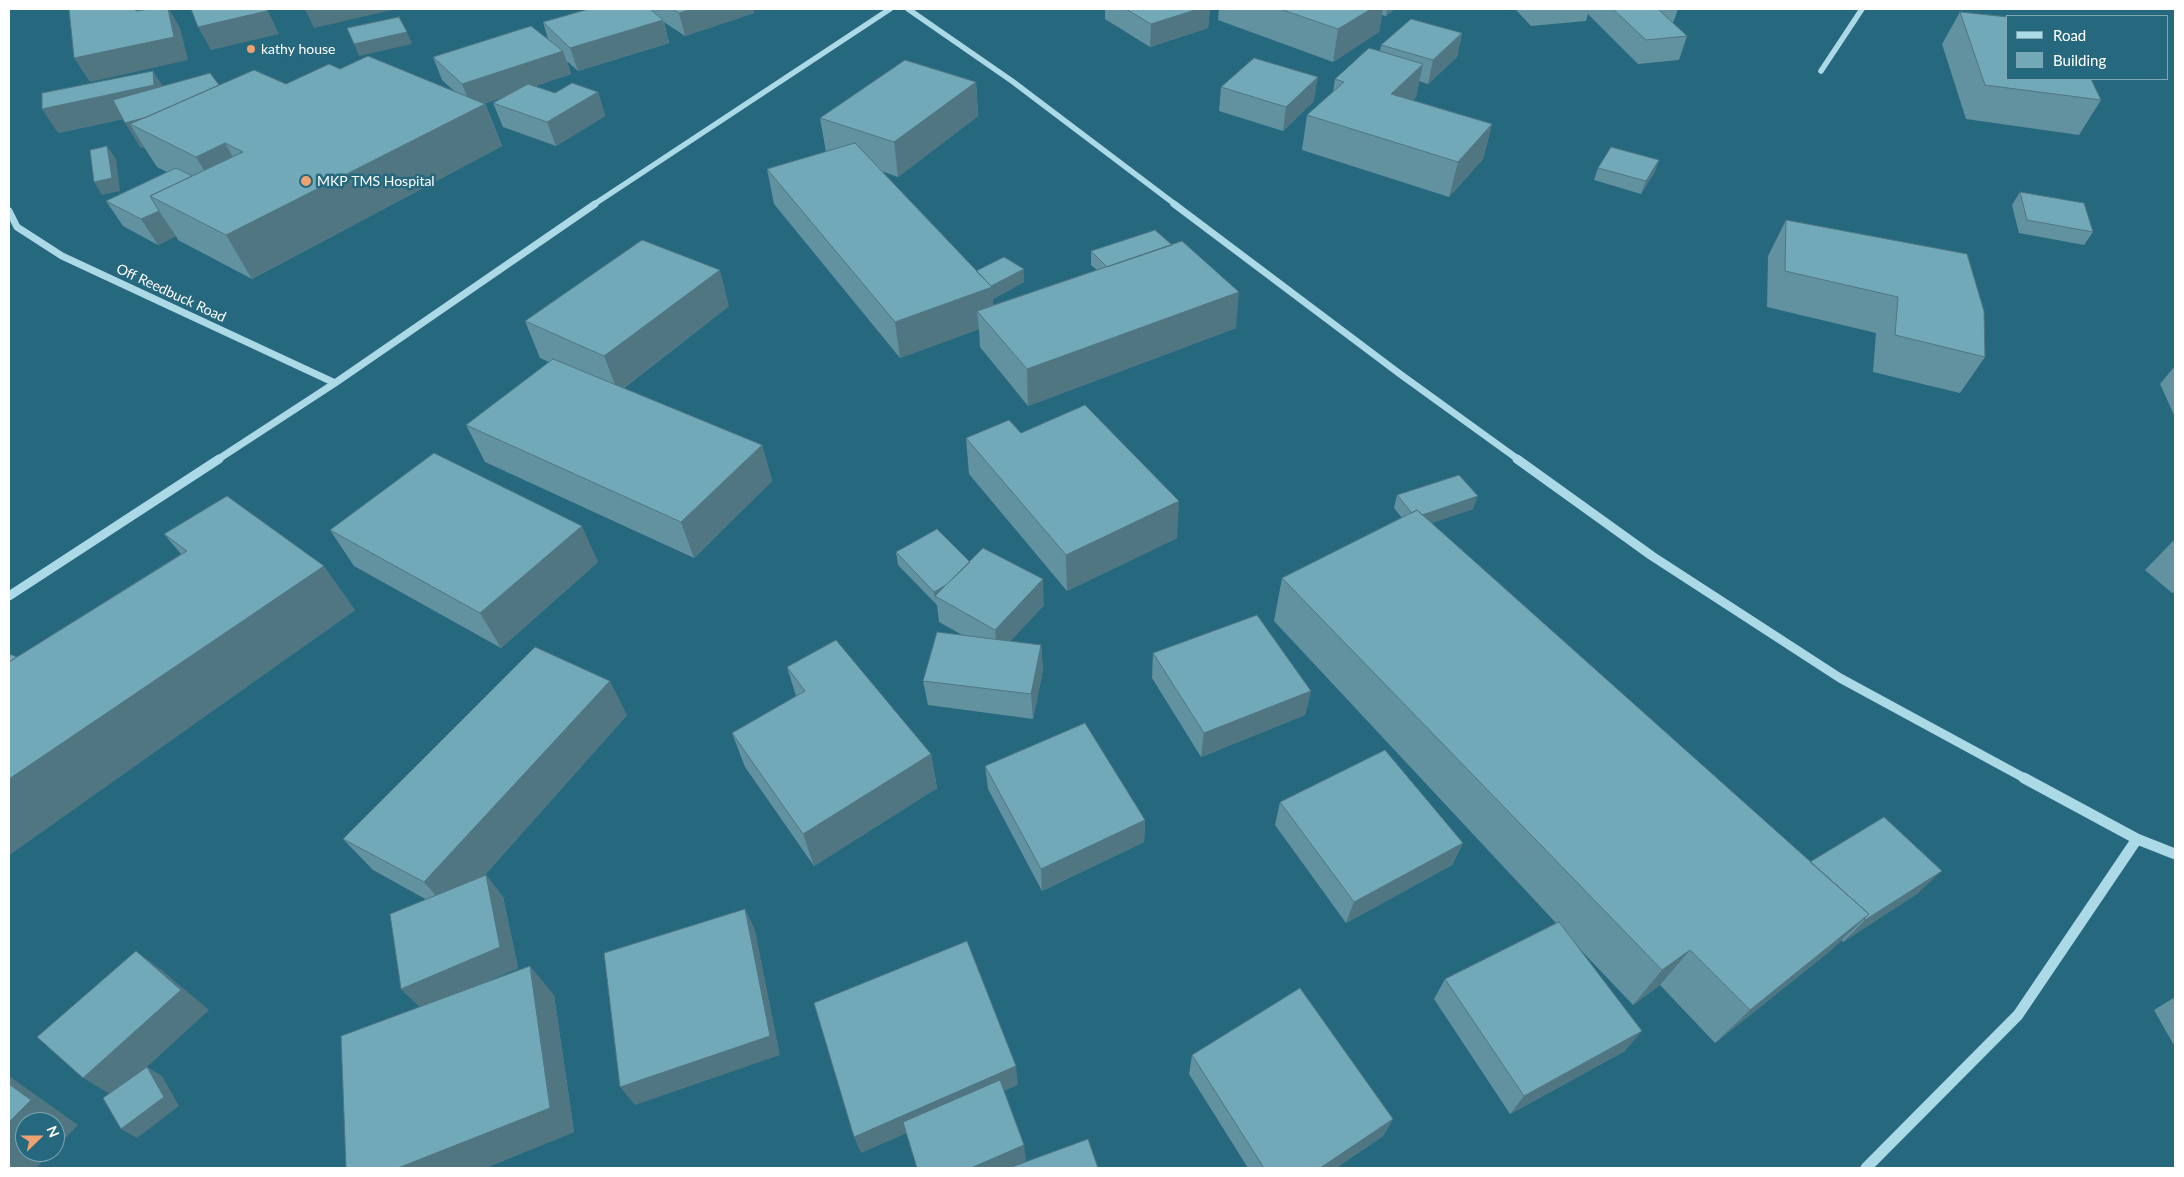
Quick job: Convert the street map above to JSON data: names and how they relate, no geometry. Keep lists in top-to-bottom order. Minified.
{"streets":{"street":["Off Reedbuck Road"]},"places":["kathy house","MKP TMS Hospital"],"legend":["Road","Building"],"north":"right"}
